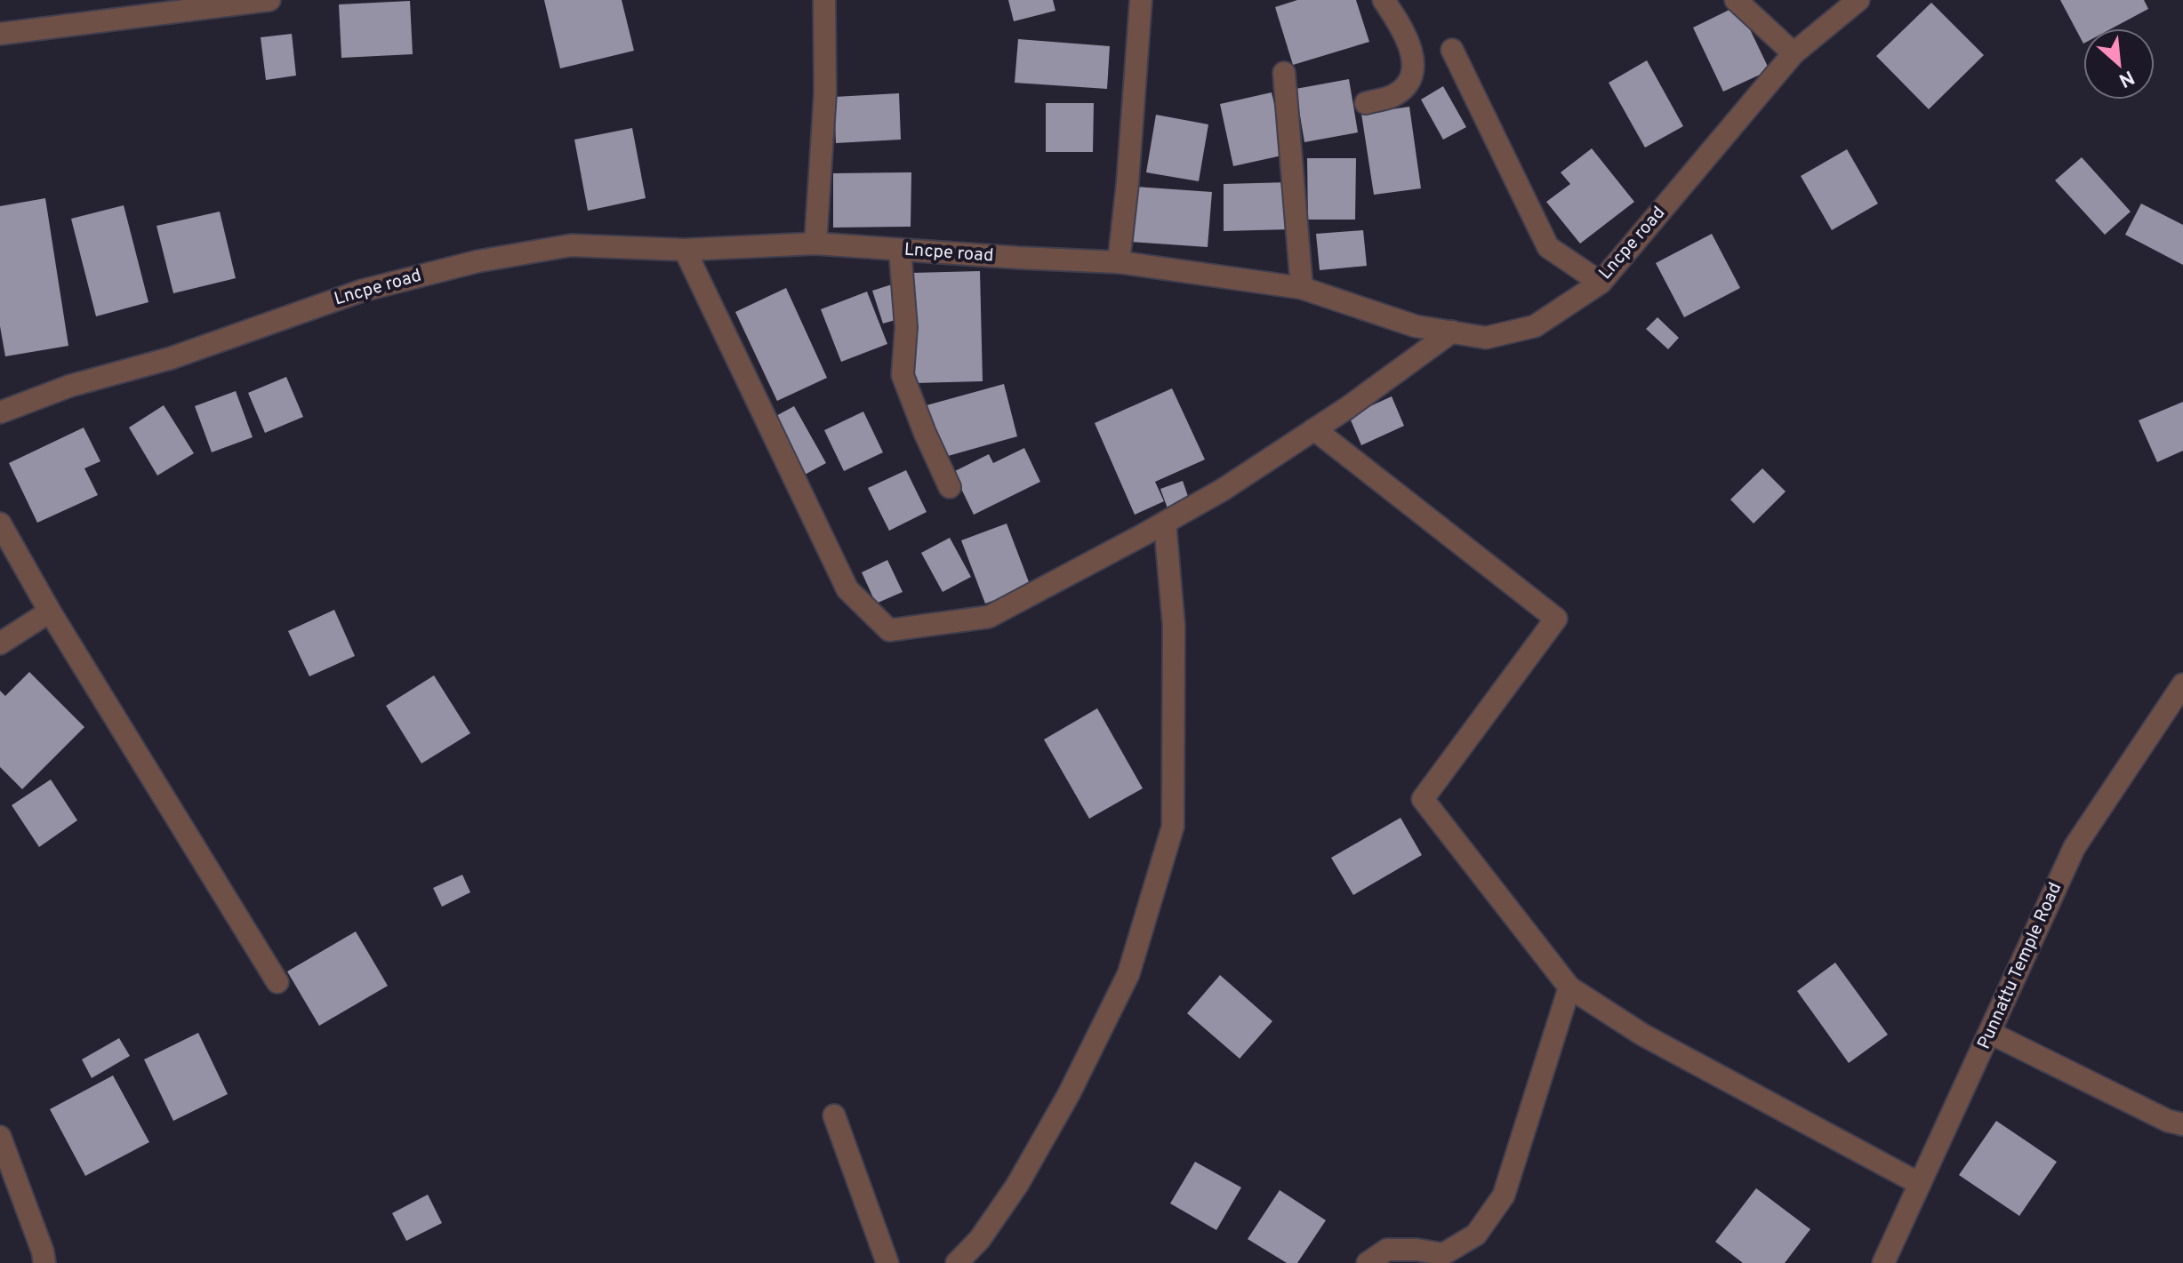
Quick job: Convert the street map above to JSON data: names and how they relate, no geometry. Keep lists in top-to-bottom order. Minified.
{"streets":{"street":["Lncpe road","Punnattu Temple Road"]},"north":"bottom right"}
